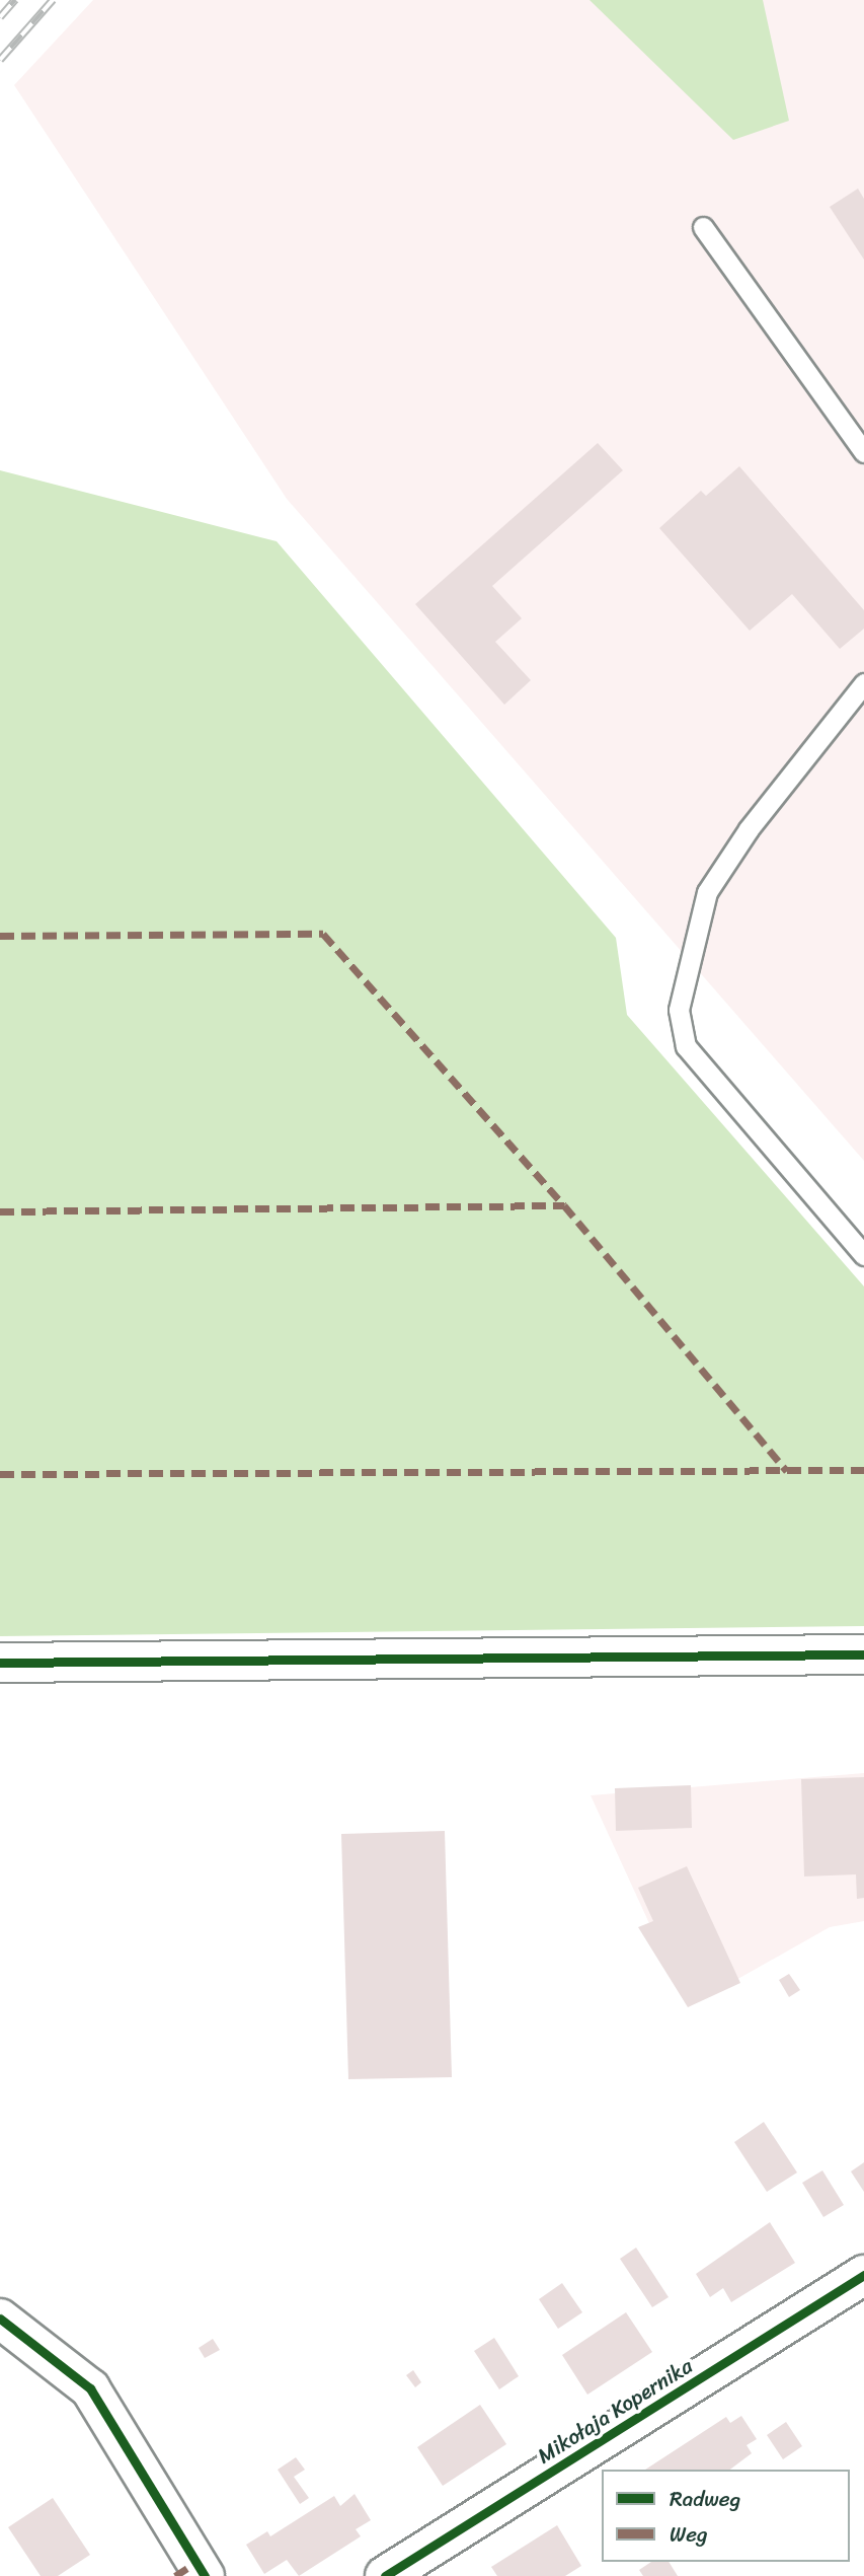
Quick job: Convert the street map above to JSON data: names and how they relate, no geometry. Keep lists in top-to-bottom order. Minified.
{"streets":{"street":["Mikołaja Kopernika"]},"legend":["Radweg","Weg"]}
